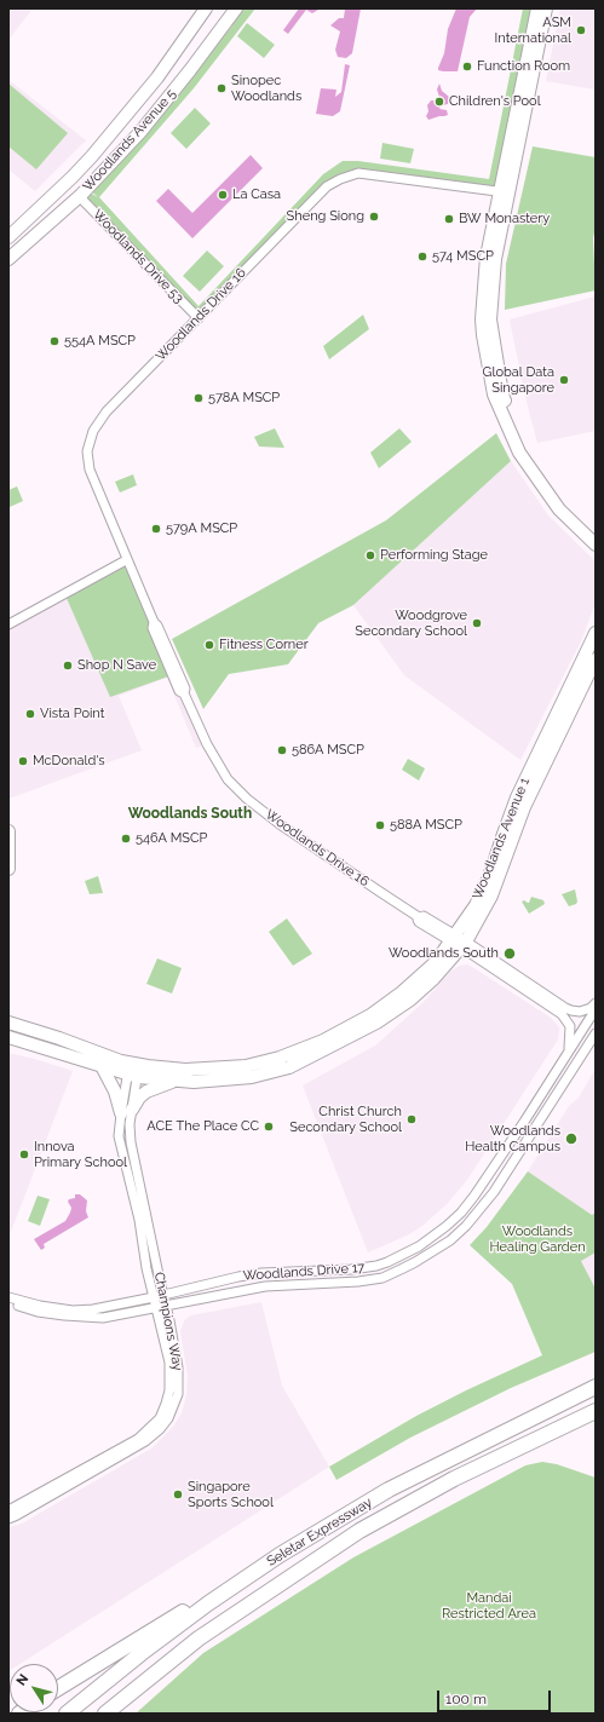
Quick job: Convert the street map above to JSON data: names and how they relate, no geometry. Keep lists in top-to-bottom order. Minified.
{"streets":{"highway":["Seletar Expressway"],"street":["Woodlands Avenue 5","Woodlands Drive 53","Woodlands Drive 16","Woodlands Avenue 1","Woodlands Drive 17","Champions Way"]},"crossings":[["Woodlands Avenue 5","Woodlands Drive 53"],["Woodlands Drive 53","Woodlands Drive 16"],["Woodlands Drive 16","Woodlands Avenue 1"],["Woodlands Drive 16","Woodlands Drive 17"],["Woodlands Avenue 1","Champions Way"],["Woodlands Drive 17","Champions Way"]],"districts":["Woodlands South"],"parks":["Woodlands Healing Garden","Mandai Restricted Area"],"places":["ASM International","Function Room","Sinopec Woodlands","Children's Pool","La Casa","Sheng Siong","BW Monastery","574 MSCP","554A MSCP","Global Data Singapore","578A MSCP","579A MSCP","Performing Stage","Woodgrove Secondary School","Fitness Corner","Shop N Save","Vista Point","586A MSCP","McDonald's","588A MSCP","546A MSCP","Woodlands South","Christ Church Secondary School","ACE The Place CC","Woodlands Health Campus","Innova Primary School","Singapore Sports School"],"scale_bar":"100 m","north":"top left"}
